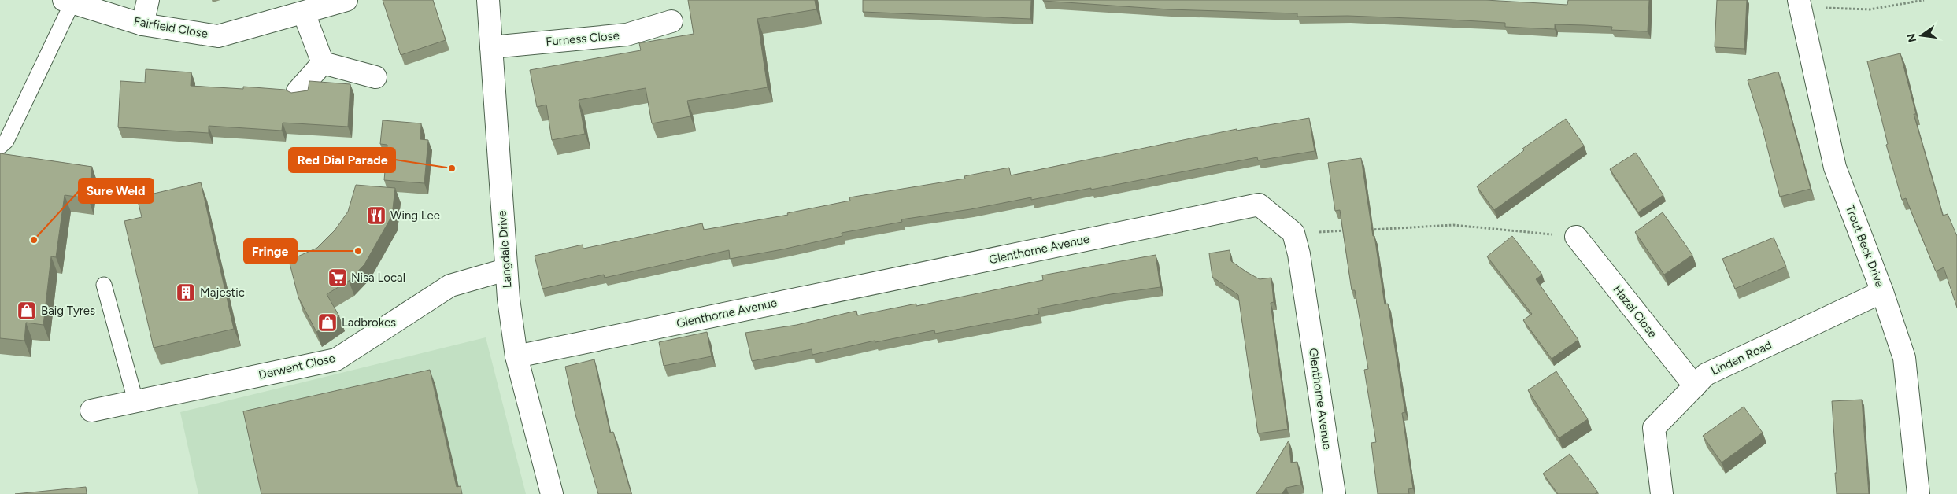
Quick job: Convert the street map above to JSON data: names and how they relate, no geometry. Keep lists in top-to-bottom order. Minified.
{"streets":{"street":["Fairfield Close","Furness Close","Trout Beck Drive","Langdale Drive","Glenthorne Avenue","Hazel Close","Linden Road","Derwent Close"]},"crossings":[["Furness Close","Langdale Drive"],["Trout Beck Drive","Linden Road"],["Langdale Drive","Glenthorne Avenue"],["Langdale Drive","Derwent Close"],["Hazel Close","Linden Road"]],"places":{"other":["Red Dial Parade","Sure Weld","Fringe"],"restaurant":["Wing Lee"],"supermarket":["Nisa Local"],"building":["Majestic"],"shop":["Baig Tyres","Ladbrokes"]},"north":"left"}
